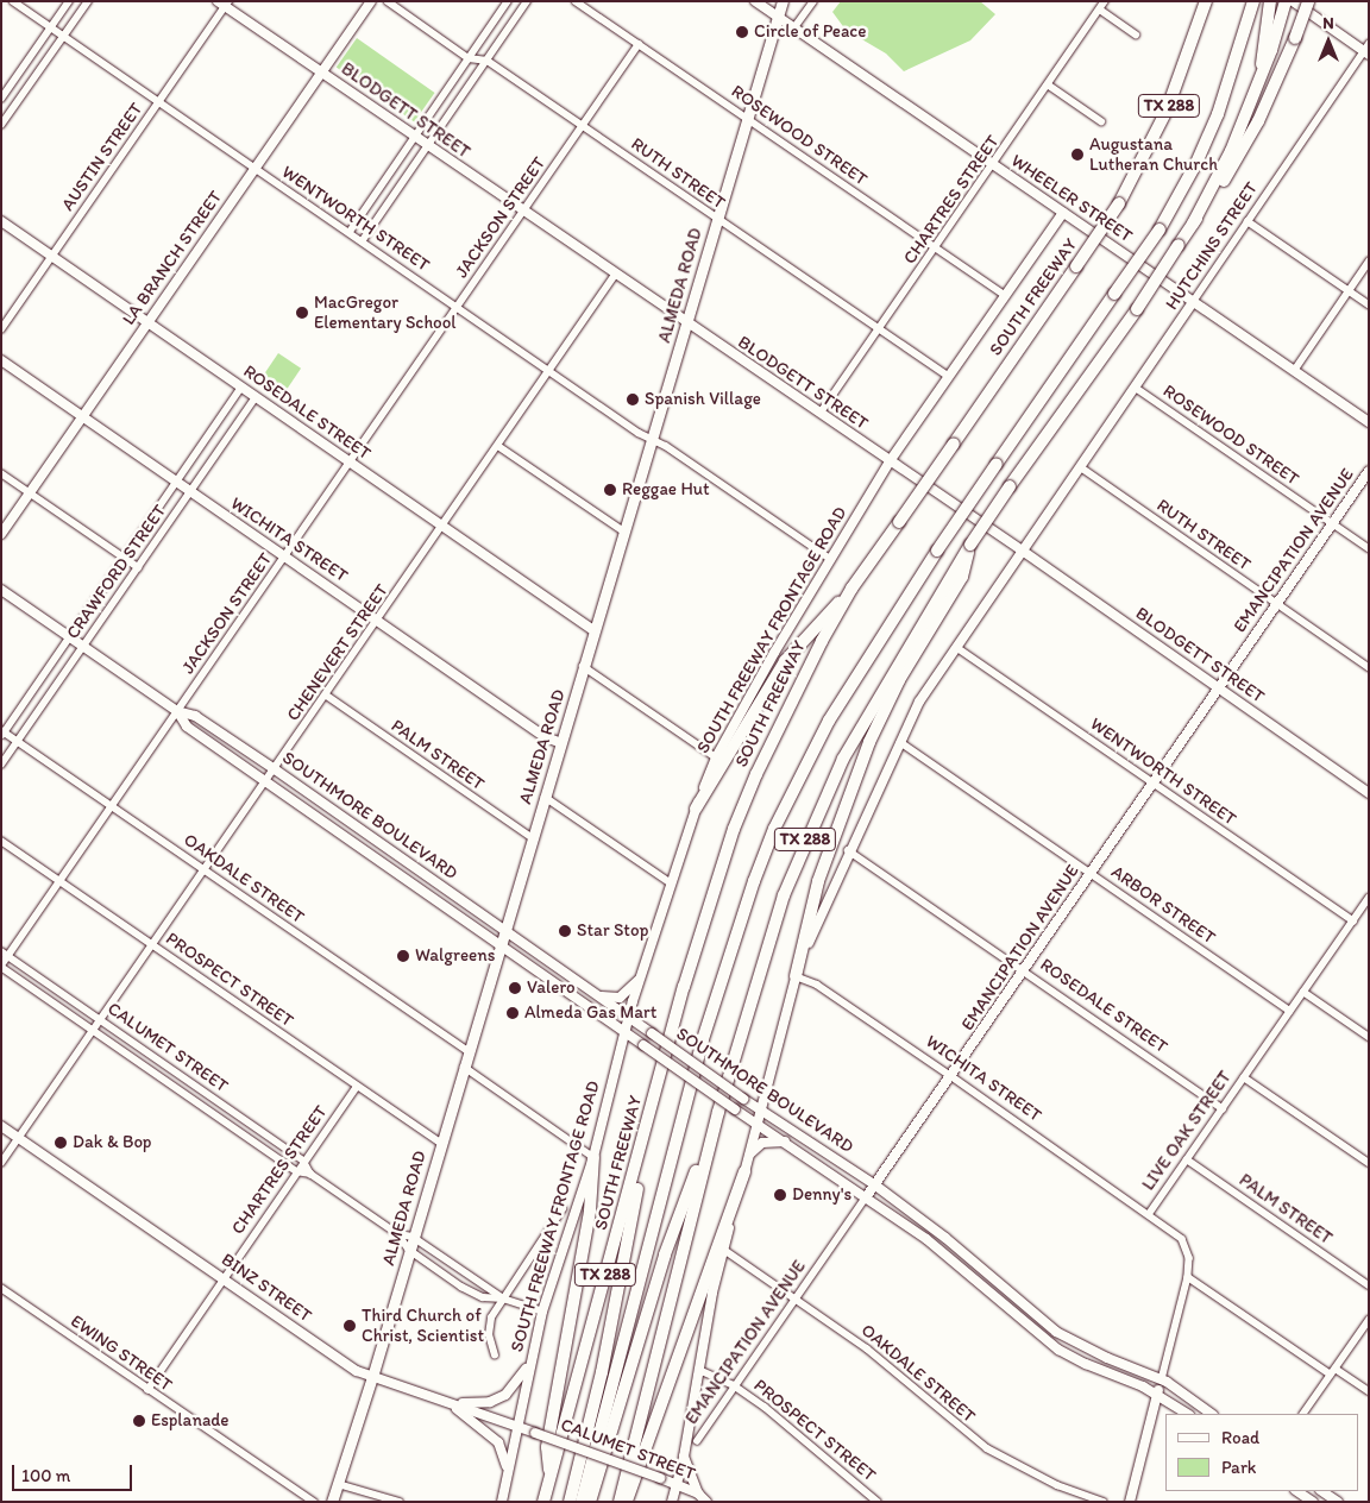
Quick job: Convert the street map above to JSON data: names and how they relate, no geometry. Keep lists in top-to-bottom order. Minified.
{"streets":{"highway":["TX 288","SOUTH FREEWAY"],"main road":["BLODGETT STREET","WHEELER STREET","HUTCHINS STREET","LA BRANCH STREET","ALMEDA ROAD","ROSEDALE STREET","WICHITA STREET","EMANCIPATION AVENUE","SOUTH FREEWAY FRONTAGE ROAD","SOUTHMORE BOULEVARD","CALUMET STREET","LIVE OAK STREET","BINZ STREET"],"street":["ROSEWOOD STREET","AUSTIN STREET","RUTH STREET","CHARTRES STREET","JACKSON STREET","WENTWORTH STREET","CRAWFORD STREET","CHENEVERT STREET","PALM STREET","OAKDALE STREET","ARBOR STREET","PROSPECT STREET","EWING STREET"]},"crossings":[["BLODGETT STREET","AUSTIN STREET"],["BLODGETT STREET","CHARTRES STREET"],["BLODGETT STREET","JACKSON STREET"],["BLODGETT STREET","LA BRANCH STREET"],["BLODGETT STREET","ALMEDA ROAD"],["BLODGETT STREET","EMANCIPATION AVENUE"],["BLODGETT STREET","SOUTH FREEWAY FRONTAGE ROAD"],["BLODGETT STREET","CHENEVERT STREET"],["ROSEWOOD STREET","CHARTRES STREET"],["ROSEWOOD STREET","JACKSON STREET"],["ROSEWOOD STREET","HUTCHINS STREET"],["ROSEWOOD STREET","ALMEDA ROAD"],["ROSEWOOD STREET","EMANCIPATION AVENUE"],["ROSEWOOD STREET","SOUTH FREEWAY FRONTAGE ROAD"],["AUSTIN STREET","WENTWORTH STREET"],["AUSTIN STREET","ROSEDALE STREET"],["RUTH STREET","CHARTRES STREET"],["RUTH STREET","JACKSON STREET"],["RUTH STREET","HUTCHINS STREET"],["RUTH STREET","ALMEDA ROAD"],["RUTH STREET","EMANCIPATION AVENUE"],["RUTH STREET","SOUTH FREEWAY FRONTAGE ROAD"],["WHEELER STREET","CHARTRES STREET"],["WHEELER STREET","HUTCHINS STREET"],["WHEELER STREET","ALMEDA ROAD"],["WHEELER STREET","SOUTH FREEWAY FRONTAGE ROAD"],["CHARTRES STREET","PROSPECT STREET"],["CHARTRES STREET","CALUMET STREET"],["CHARTRES STREET","BINZ STREET"],["CHARTRES STREET","EWING STREET"],["JACKSON STREET","WENTWORTH STREET"],["JACKSON STREET","ROSEDALE STREET"],["JACKSON STREET","WICHITA STREET"],["JACKSON STREET","SOUTHMORE BOULEVARD"],["JACKSON STREET","OAKDALE STREET"],["JACKSON STREET","PROSPECT STREET"],["JACKSON STREET","CALUMET STREET"],["WENTWORTH STREET","LA BRANCH STREET"],["WENTWORTH STREET","ALMEDA ROAD"],["WENTWORTH STREET","EMANCIPATION AVENUE"],["WENTWORTH STREET","SOUTH FREEWAY FRONTAGE ROAD"],["WENTWORTH STREET","CHENEVERT STREET"],["WENTWORTH STREET","LIVE OAK STREET"],["LA BRANCH STREET","ROSEDALE STREET"],["LA BRANCH STREET","WICHITA STREET"],["ALMEDA ROAD","ROSEDALE STREET"],["ALMEDA ROAD","WICHITA STREET"],["ALMEDA ROAD","PALM STREET"],["ALMEDA ROAD","SOUTHMORE BOULEVARD"],["ALMEDA ROAD","OAKDALE STREET"],["ALMEDA ROAD","PROSPECT STREET"],["ALMEDA ROAD","CALUMET STREET"],["ALMEDA ROAD","BINZ STREET"],["ROSEDALE STREET","EMANCIPATION AVENUE"],["ROSEDALE STREET","CRAWFORD STREET"],["ROSEDALE STREET","CHENEVERT STREET"],["ROSEDALE STREET","LIVE OAK STREET"],["WICHITA STREET","EMANCIPATION AVENUE"],["WICHITA STREET","CRAWFORD STREET"],["WICHITA STREET","CHENEVERT STREET"],["WICHITA STREET","LIVE OAK STREET"],["EMANCIPATION AVENUE","SOUTHMORE BOULEVARD"],["EMANCIPATION AVENUE","OAKDALE STREET"],["EMANCIPATION AVENUE","ARBOR STREET"],["EMANCIPATION AVENUE","PROSPECT STREET"],["CRAWFORD STREET","SOUTHMORE BOULEVARD"],["CRAWFORD STREET","OAKDALE STREET"],["SOUTH FREEWAY FRONTAGE ROAD","SOUTHMORE BOULEVARD"],["SOUTH FREEWAY FRONTAGE ROAD","BINZ STREET"],["CHENEVERT STREET","PALM STREET"],["CHENEVERT STREET","SOUTHMORE BOULEVARD"],["CHENEVERT STREET","OAKDALE STREET"],["CHENEVERT STREET","PROSPECT STREET"],["CHENEVERT STREET","CALUMET STREET"],["CHENEVERT STREET","BINZ STREET"],["PALM STREET","LIVE OAK STREET"],["SOUTHMORE BOULEVARD","LIVE OAK STREET"],["ARBOR STREET","LIVE OAK STREET"],["CALUMET STREET","BINZ STREET"]],"places":["Circle of Peace","Augustana Lutheran Church","MacGregor Elementary School","Spanish Village","Reggae Hut","Star Stop","Walgreens","Valero","Almeda Gas Mart","Dak & Bop","Denny's","Third Church of Christ, Scientist","Esplanade"],"legend":["Road","Park"],"scale_bar":"100 m","north":"top"}
